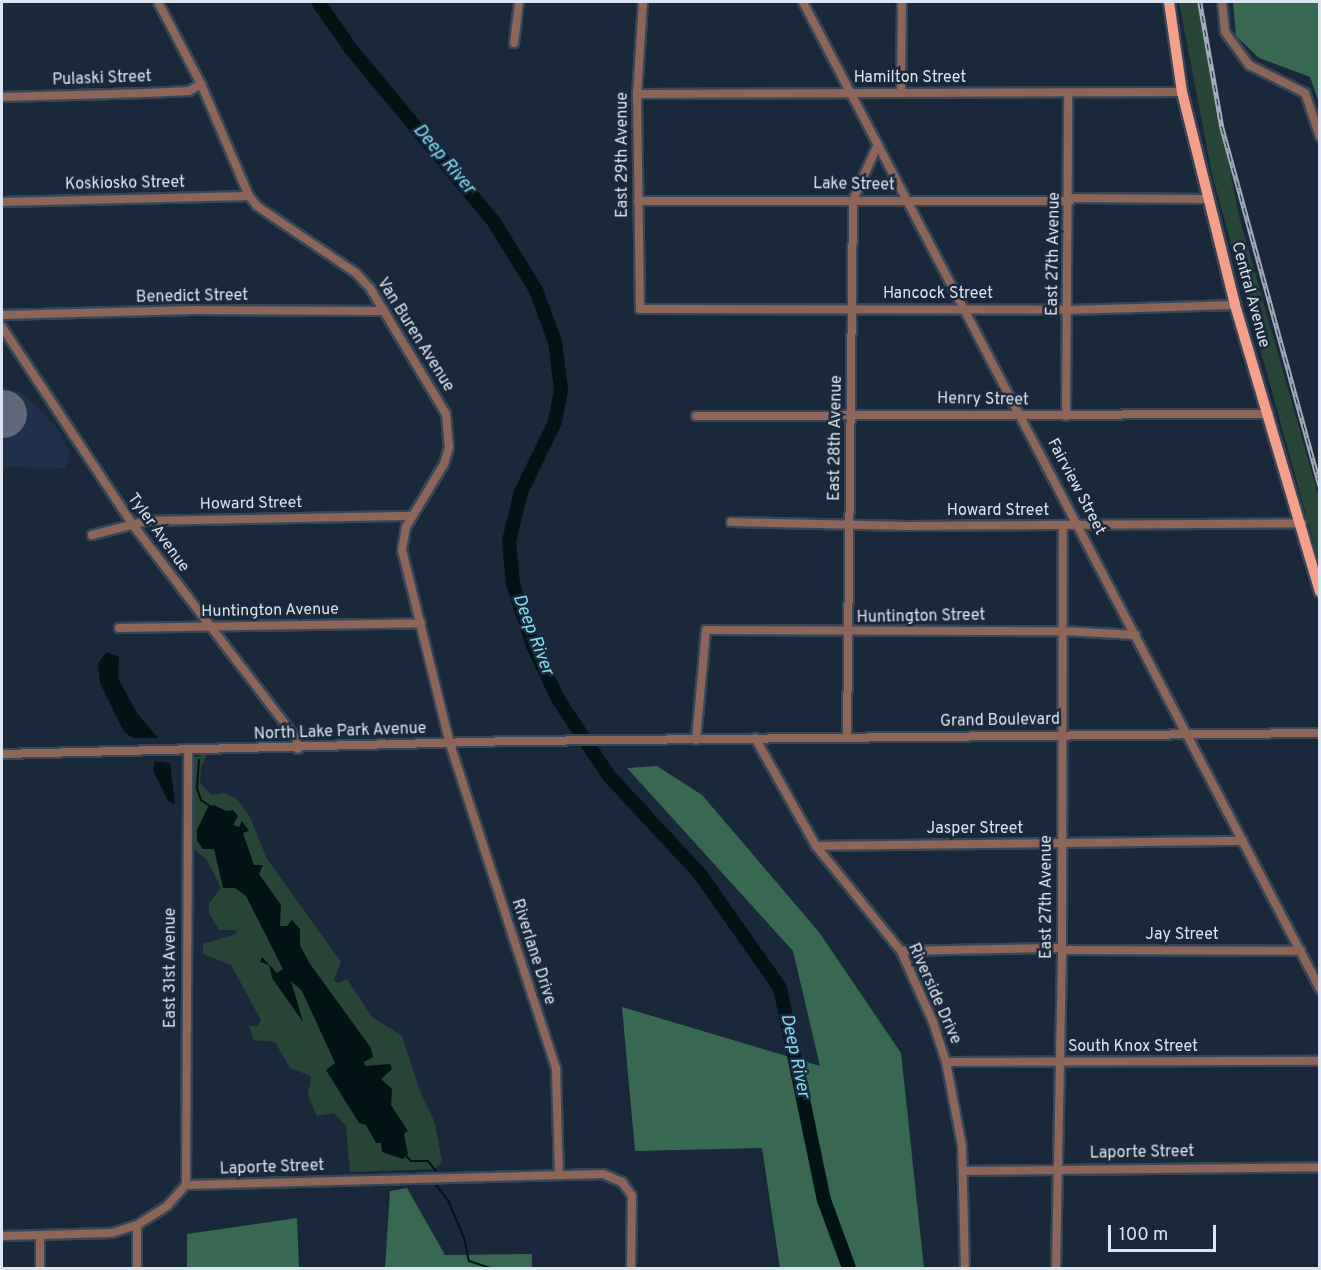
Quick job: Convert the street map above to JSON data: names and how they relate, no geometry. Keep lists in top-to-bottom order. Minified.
{"streets":{"main road":["Central Avenue"],"street":["Hamilton Street","Pulaski Street","East 29th Avenue","Koskiosko Street","Lake Street","East 27th Avenue","Hancock Street","Benedict Street","Van Buren Avenue","Henry Street","East 28th Avenue","Fairview Street","Howard Street","Tyler Avenue","Huntington Avenue","Huntington Street","Grand Boulevard","North Lake Park Avenue","Jasper Street","Jay Street","Riverlane Drive","East 31st Avenue","Riverside Drive","South Knox Street","Laporte Street"]},"crossings":[["Hamilton Street","East 29th Avenue"],["Hamilton Street","East 27th Avenue"],["Hamilton Street","Central Avenue"],["Hamilton Street","Fairview Street"],["Pulaski Street","Van Buren Avenue"],["East 29th Avenue","Lake Street"],["East 29th Avenue","Hancock Street"],["Koskiosko Street","Van Buren Avenue"],["Lake Street","East 27th Avenue"],["Lake Street","Central Avenue"],["Lake Street","East 28th Avenue"],["Lake Street","Fairview Street"],["East 27th Avenue","Hancock Street"],["East 27th Avenue","Henry Street"],["East 27th Avenue","Howard Street"],["East 27th Avenue","Huntington Street"],["East 27th Avenue","Grand Boulevard"],["East 27th Avenue","Jasper Street"],["East 27th Avenue","Jay Street"],["East 27th Avenue","South Knox Street"],["East 27th Avenue","Laporte Street"],["Hancock Street","Central Avenue"],["Hancock Street","East 28th Avenue"],["Hancock Street","Fairview Street"],["Central Avenue","Henry Street"],["Central Avenue","Howard Street"],["Benedict Street","Van Buren Avenue"],["Van Buren Avenue","Howard Street"],["Van Buren Avenue","Huntington Avenue"],["Van Buren Avenue","North Lake Park Avenue"],["Van Buren Avenue","Riverlane Drive"],["Henry Street","East 28th Avenue"],["Henry Street","Fairview Street"],["East 28th Avenue","Fairview Street"],["East 28th Avenue","Howard Street"],["East 28th Avenue","Huntington Street"],["East 28th Avenue","Grand Boulevard"],["Fairview Street","Howard Street"],["Fairview Street","Huntington Street"],["Fairview Street","Grand Boulevard"],["Fairview Street","Jasper Street"],["Fairview Street","Jay Street"],["Howard Street","Tyler Avenue"],["Tyler Avenue","Huntington Avenue"],["Tyler Avenue","North Lake Park Avenue"],["Huntington Street","Grand Boulevard"],["Grand Boulevard","North Lake Park Avenue"],["Grand Boulevard","Riverside Drive"],["North Lake Park Avenue","Riverlane Drive"],["North Lake Park Avenue","East 31st Avenue"],["Jasper Street","Riverside Drive"],["Jay Street","Riverside Drive"],["Riverlane Drive","Laporte Street"],["East 31st Avenue","Laporte Street"],["Riverside Drive","South Knox Street"],["Riverside Drive","Laporte Street"]],"water":["Deep River"],"scale_bar":"100 m"}
